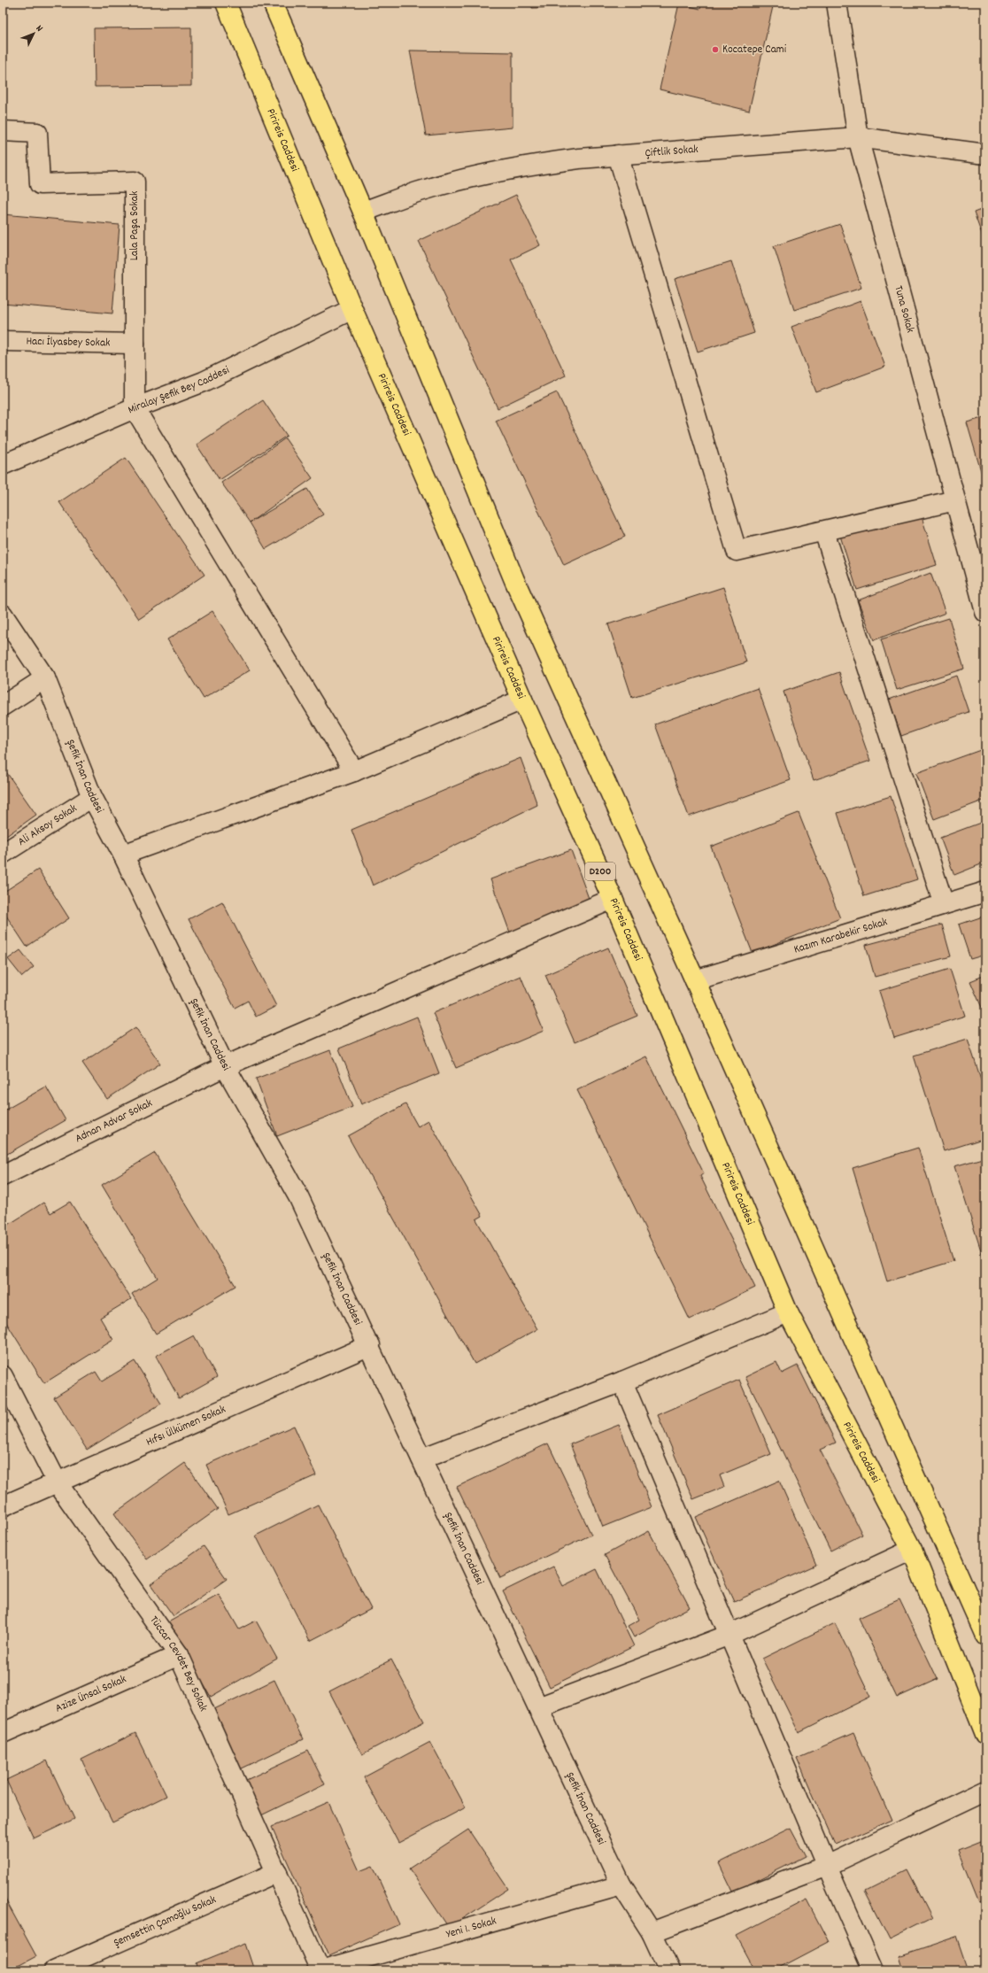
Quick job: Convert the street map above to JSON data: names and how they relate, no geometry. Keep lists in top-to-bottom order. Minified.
{"streets":{"highway":["Pirireis Caddesi","D200"],"street":["Çiftlik Sokak","Lala Paşa Sokak","Tuna Sokak","Hacı İlyasbey Sokak","Miralay Şefik Bey Caddesi","Şefik İnan Caddesi","Ali Aksoy Sokak","Kazım Karabekir Sokak","Adnan Advar Sokak","Hıfsı Ülkümen Sokak","Tüccar Cevdet Bey Sokak","Azize Ünsal Sokak","Şemsettin Çamoğlu Sokak","Yeni 1. Sokak"]},"crossings":[["Pirireis Caddesi","Miralay Şefik Bey Caddesi"],["Pirireis Caddesi","Adnan Advar Sokak"],["Çiftlik Sokak","Tuna Sokak"],["Lala Paşa Sokak","Hacı İlyasbey Sokak"],["Lala Paşa Sokak","Miralay Şefik Bey Caddesi"],["Şefik İnan Caddesi","Ali Aksoy Sokak"],["Şefik İnan Caddesi","Adnan Advar Sokak"],["Şefik İnan Caddesi","Hıfsı Ülkümen Sokak"],["Şefik İnan Caddesi","Yeni 1. Sokak"],["Hıfsı Ülkümen Sokak","Tüccar Cevdet Bey Sokak"],["Tüccar Cevdet Bey Sokak","Azize Ünsal Sokak"],["Tüccar Cevdet Bey Sokak","Şemsettin Çamoğlu Sokak"],["Tüccar Cevdet Bey Sokak","Yeni 1. Sokak"]],"places":["Kocatepe Cami"],"north":"top right"}
